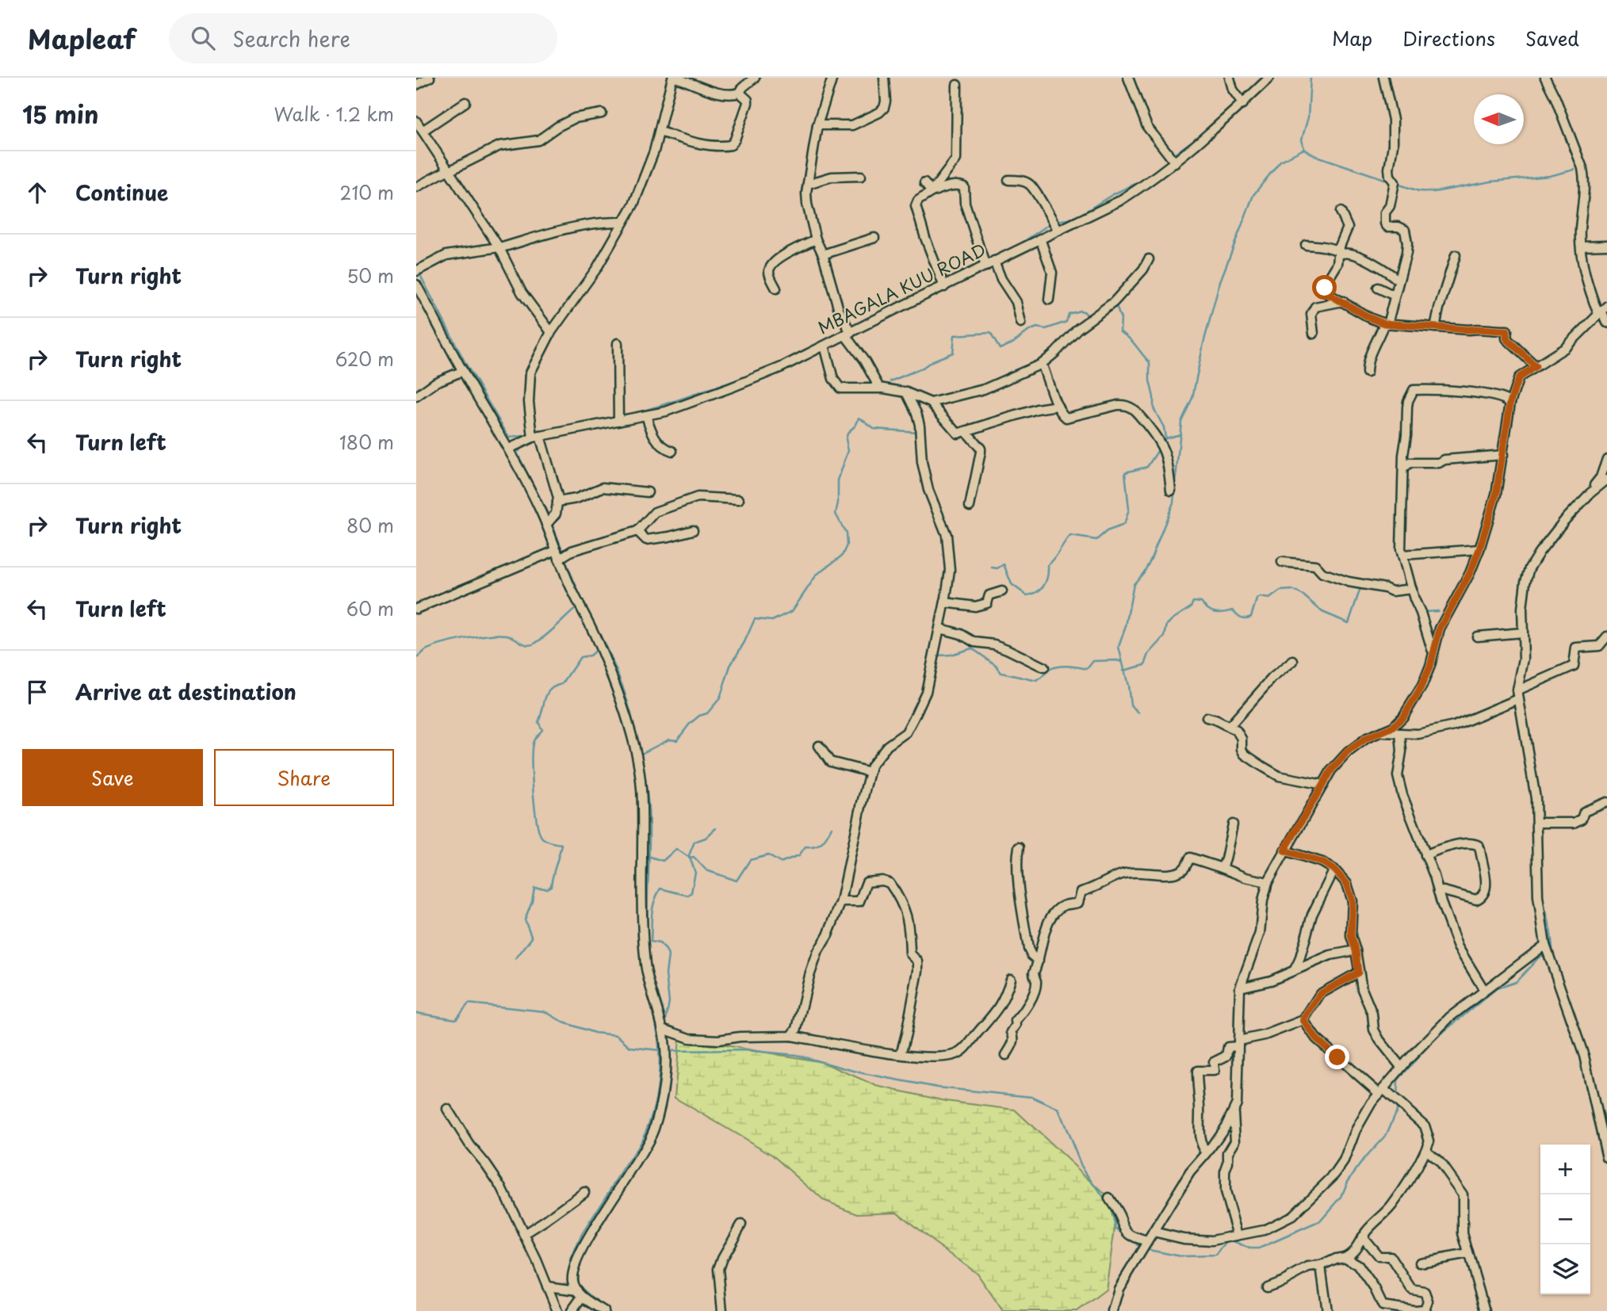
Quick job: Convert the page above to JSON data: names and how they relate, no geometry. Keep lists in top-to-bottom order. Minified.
{"streets":{"street":["MBAGALA KUU ROAD"]},"north":"left","page":{"header":"Mapleaf","search":"Search here","nav":["Map","Directions","Saved"],"heading":["15 min","Walk · 1.2 km"],"list":[["Continue","210 m"],["Turn right","50 m"],["Turn right","620 m"],["Turn left","180 m"],["Turn right","80 m"],["Turn left","60 m"],"Arrive at destination"],"buttons":["Save","Share"],"map_buttons":["+","−"]}}
